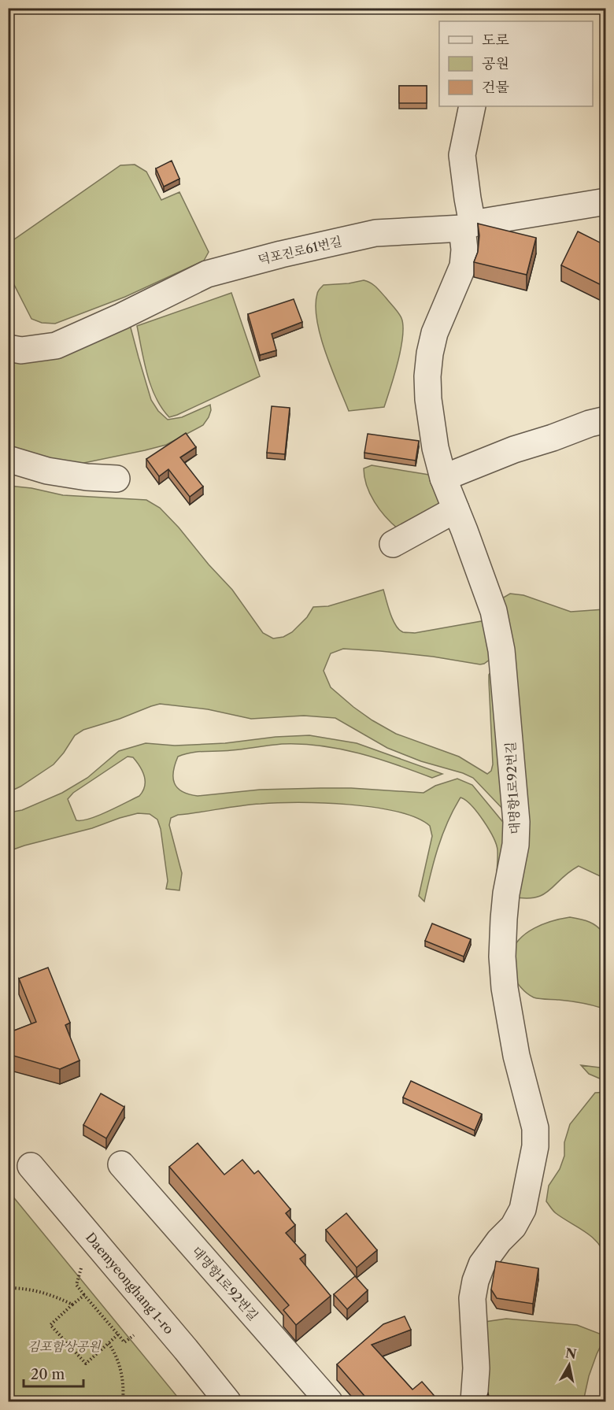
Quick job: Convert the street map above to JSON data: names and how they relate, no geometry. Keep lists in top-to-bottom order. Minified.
{"streets":{"street":["덕포진로61번길","대명항1로92번길","Daemyeonghang 1-ro"]},"crossings":[["덕포진로61번길","대명항1로92번길"]],"parks":["김포함상공원"],"legend":["도로","공원","건물"],"scale_bar":"20 m","north":"top"}
